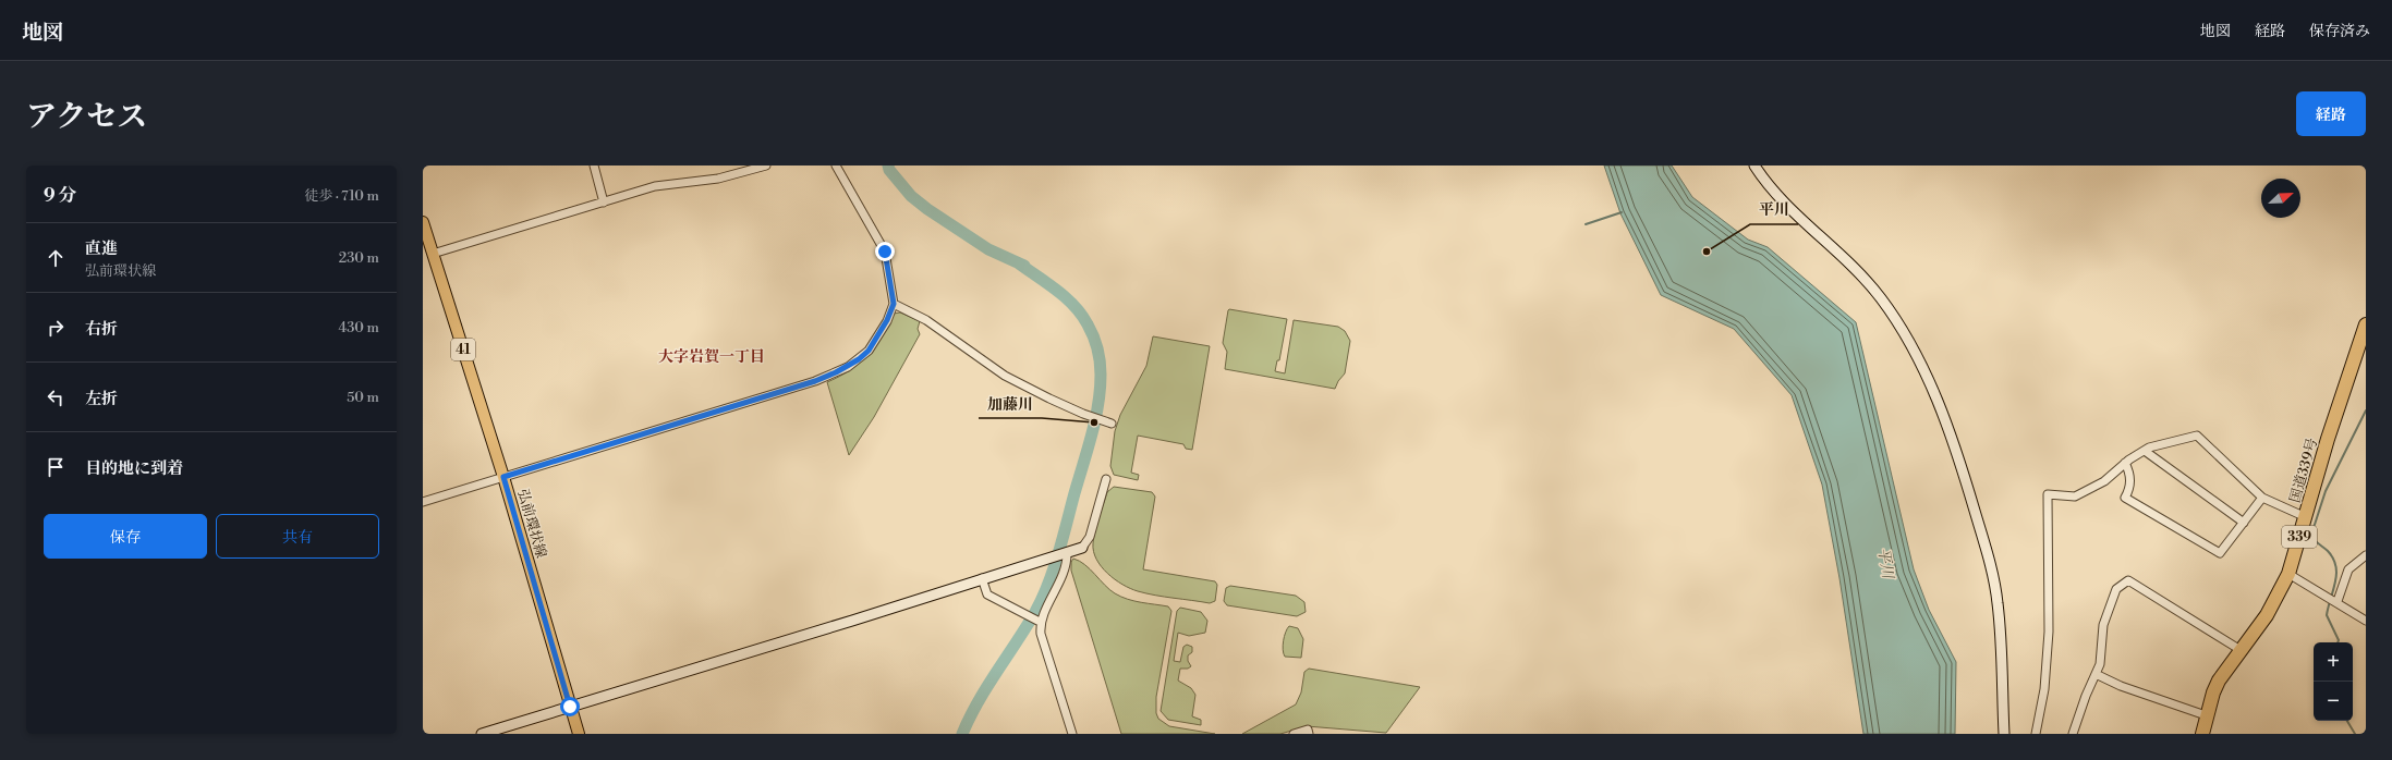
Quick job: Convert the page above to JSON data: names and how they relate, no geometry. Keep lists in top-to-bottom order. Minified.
{"streets":{"highway":["国道339号","339"],"main road":["41","弘前環状線"]},"districts":["大字岩賀一丁目"],"water":["平川"],"places":["平川","加藤川"],"north":"top right","page":{"header":"地図","nav":["地図","経路","保存済み"],"title":"アクセス","buttons":["経路",["保存","共有"]],"heading":["9 分","徒歩 · 710 m"],"list":[["直進","弘前環状線","230 m"],["右折","430 m"],["左折","50 m"],"目的地に到着"],"map_buttons":["+","−"]}}
